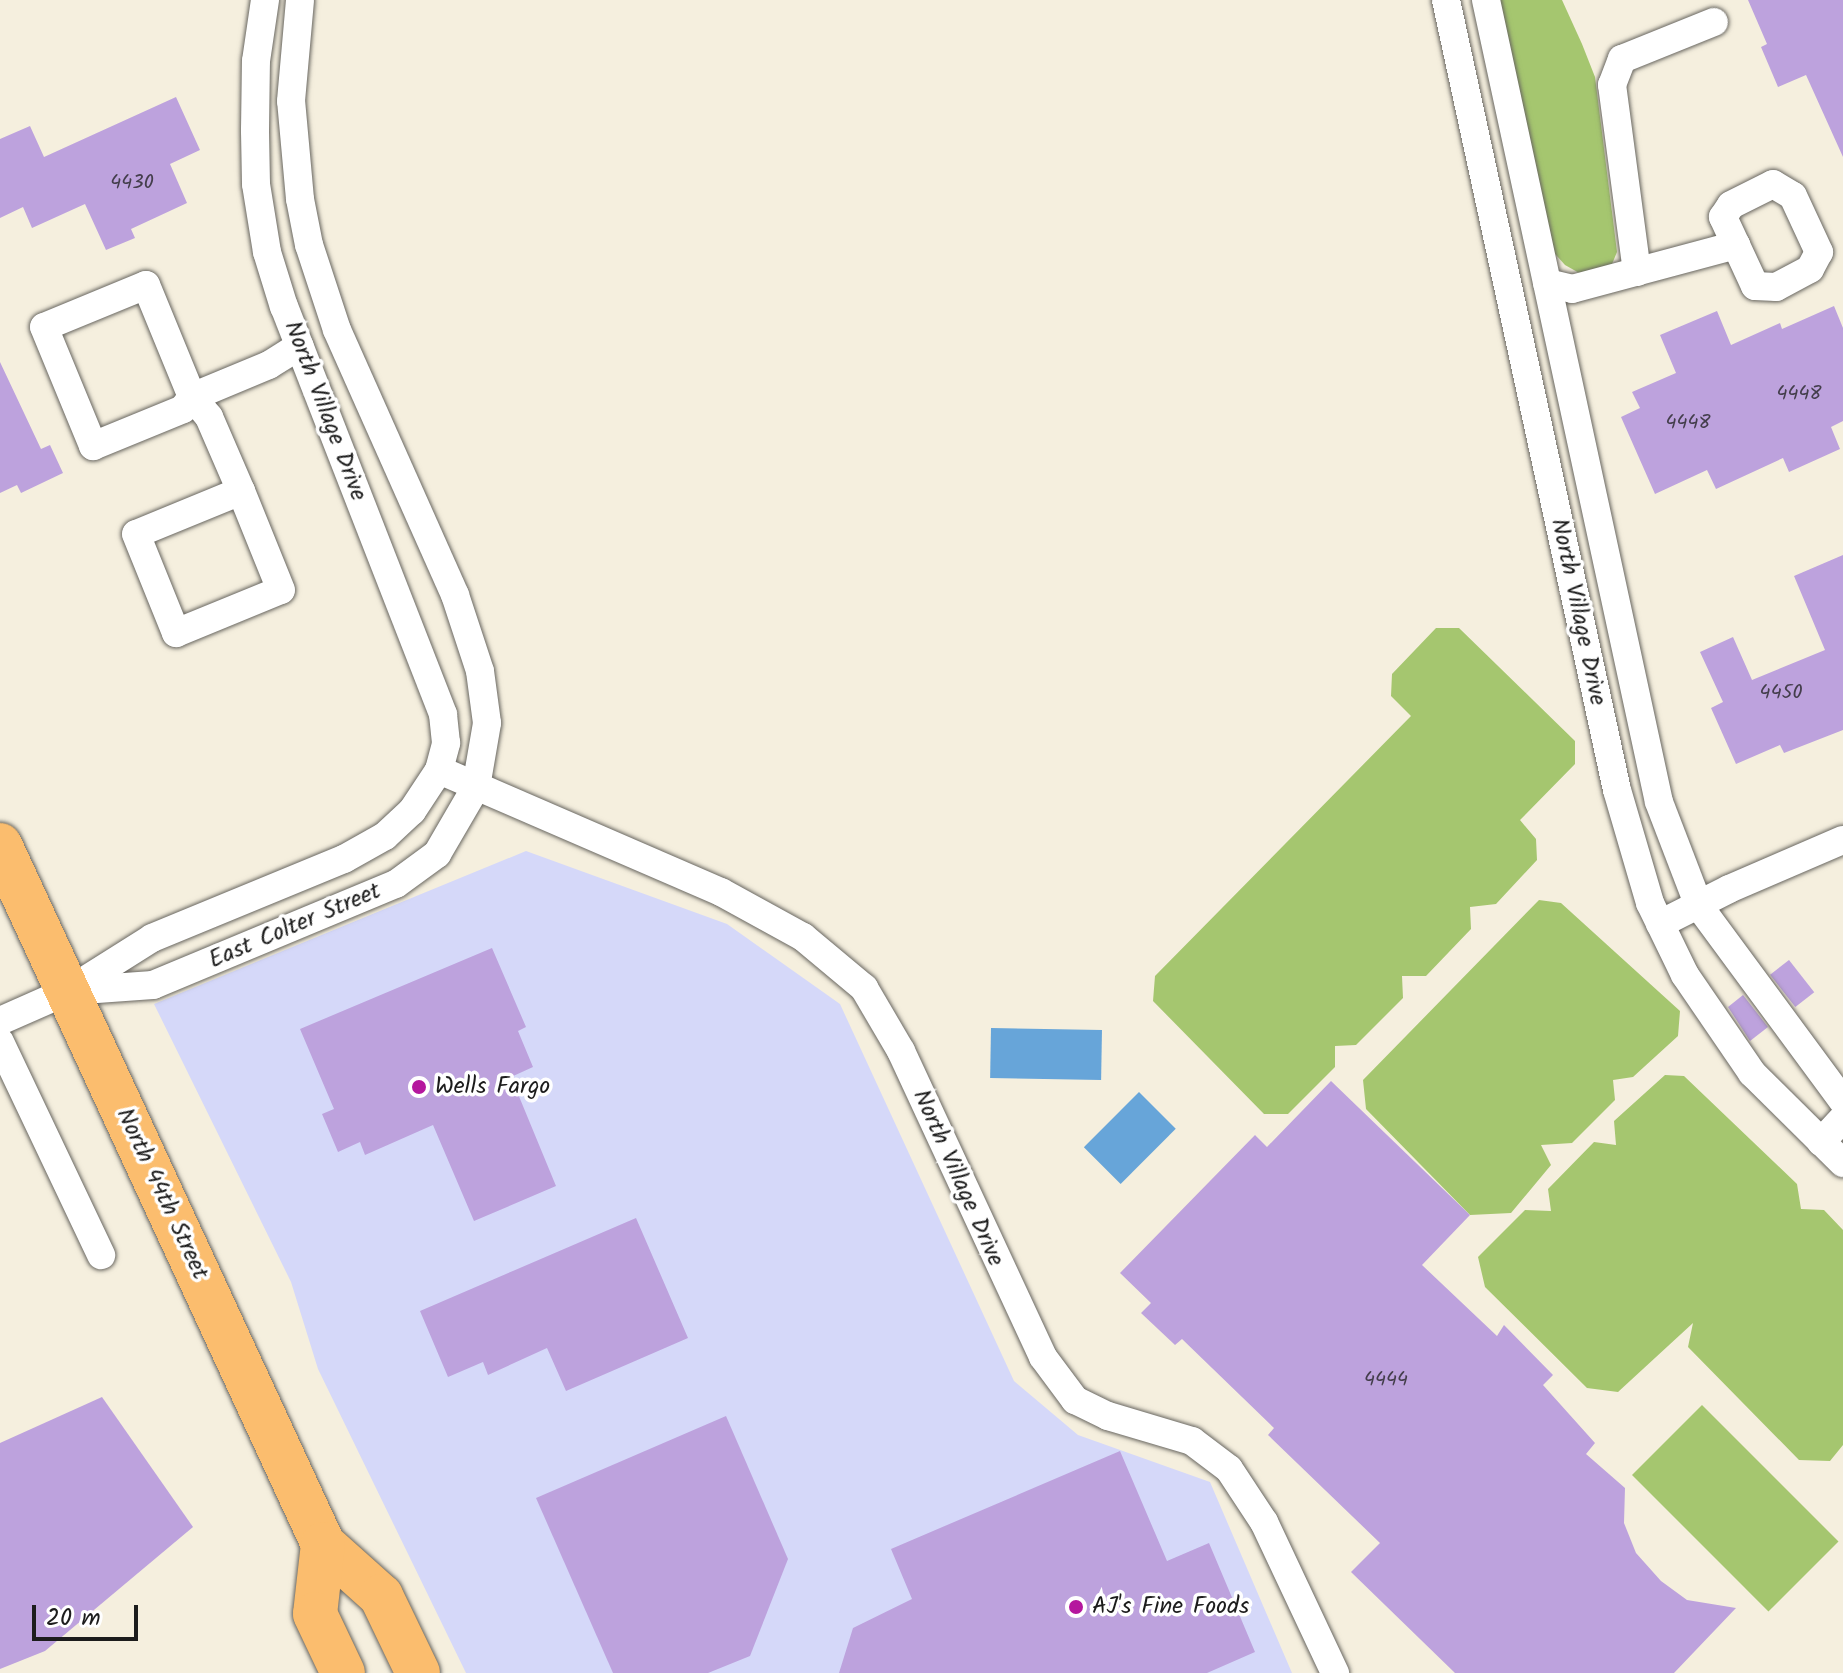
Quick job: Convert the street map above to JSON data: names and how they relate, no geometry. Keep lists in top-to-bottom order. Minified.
{"streets":{"main road":["North 44th Street"],"street":["North Village Drive","East Colter Street"]},"crossings":[["North Village Drive","East Colter Street"],["East Colter Street","North 44th Street"]],"places":["Wells Fargo","AJ's Fine Foods"],"house_numbers":["4430","4448","4448","4450","4444"],"scale_bar":"20 m"}
